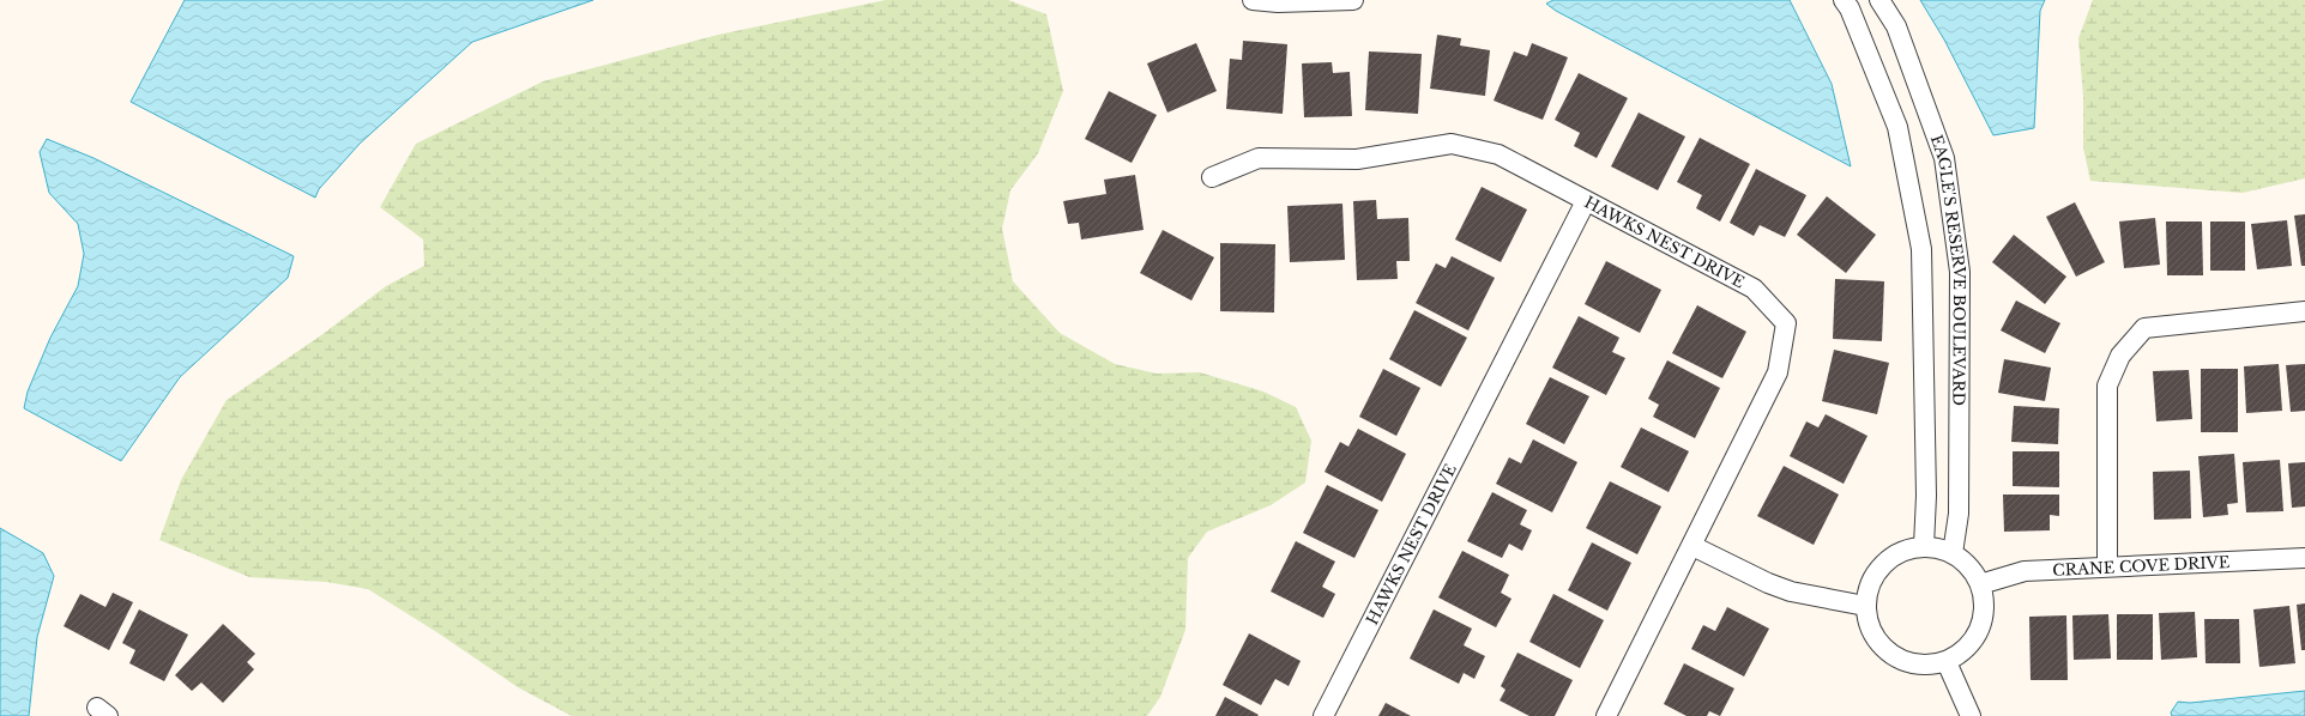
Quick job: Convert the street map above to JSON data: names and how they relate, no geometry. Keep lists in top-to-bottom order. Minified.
{"streets":{"street":["HAWKS NEST DRIVE","EAGLE'S RESERVE BOULEVARD","CRANE COVE DRIVE"]},"crossings":[["EAGLE'S RESERVE BOULEVARD","CRANE COVE DRIVE"]]}
